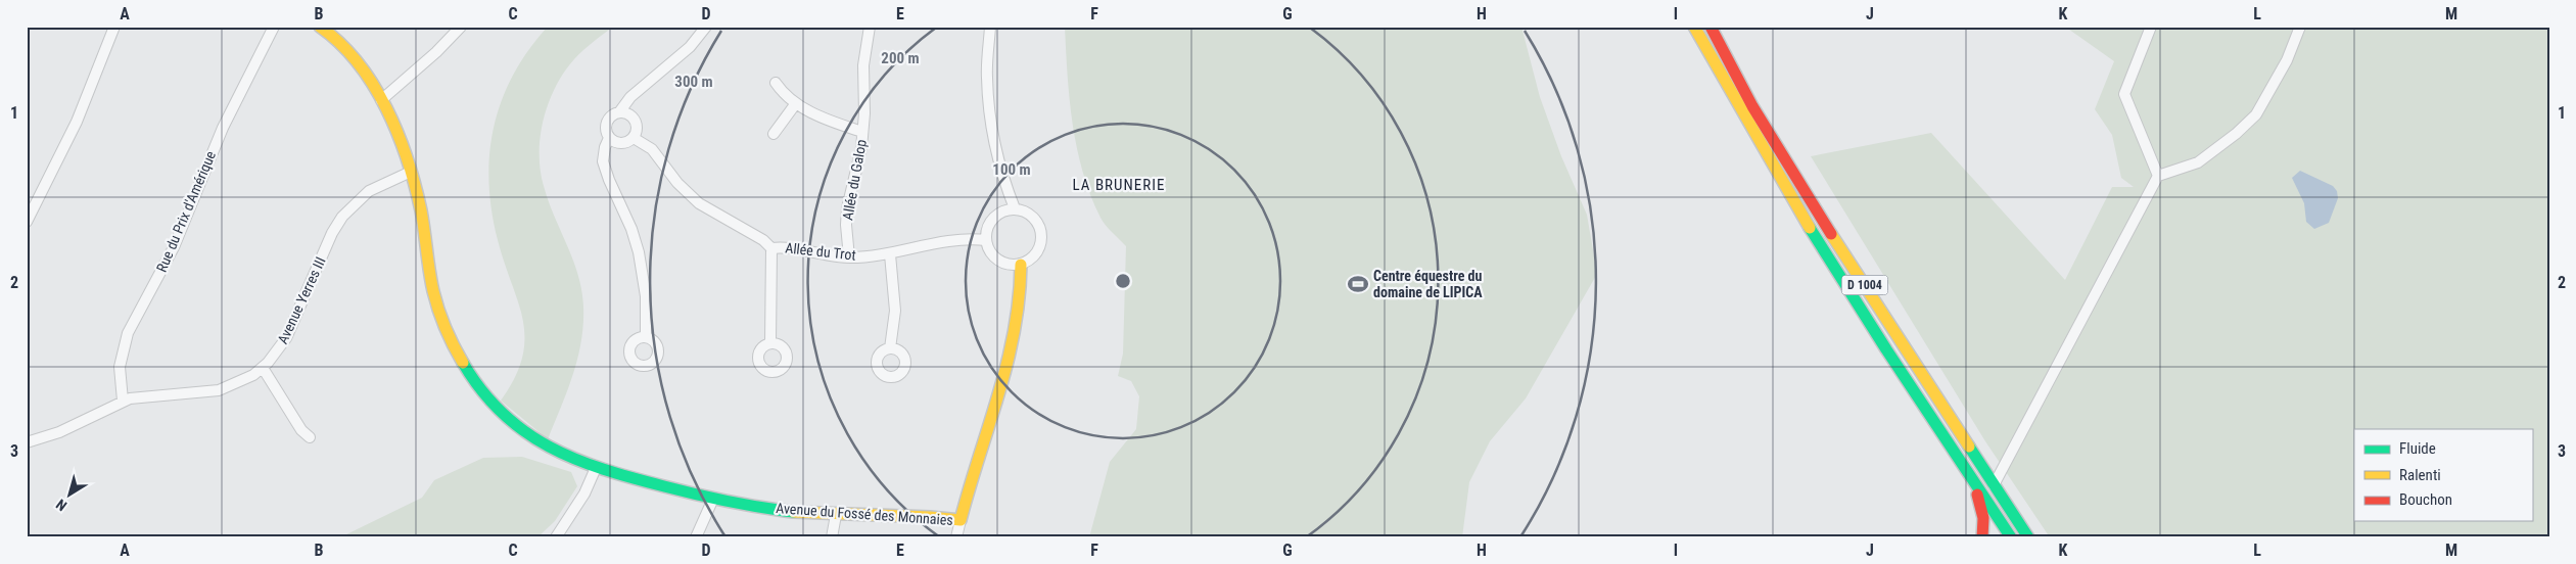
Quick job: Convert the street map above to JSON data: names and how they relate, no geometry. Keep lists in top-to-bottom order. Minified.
{"streets":{"main road":["D 1004","Avenue du Fossé des Monnaies"],"street":["Allée du Galop","Rue du Prix d'Amérique","Allée du Trot","Avenue Yerres III"]},"crossings":[["Allée du Galop","Allée du Trot"],["Rue du Prix d'Amérique","Avenue Yerres III"],["Allée du Trot","Avenue du Fossé des Monnaies"],["Avenue Yerres III","Avenue du Fossé des Monnaies"]],"districts":["LA BRUNERIE"],"places":{"sports":["Centre équestre du domaine de LIPICA"]},"legend":["Fluide","Ralenti","Bouchon"],"north":"bottom left","grid":{"columns":["A","B","C","D","E","F","G","H","I","J","K","L","M"],"rows":["1","2","3"]},"rings":["200 m","300 m","100 m"]}
